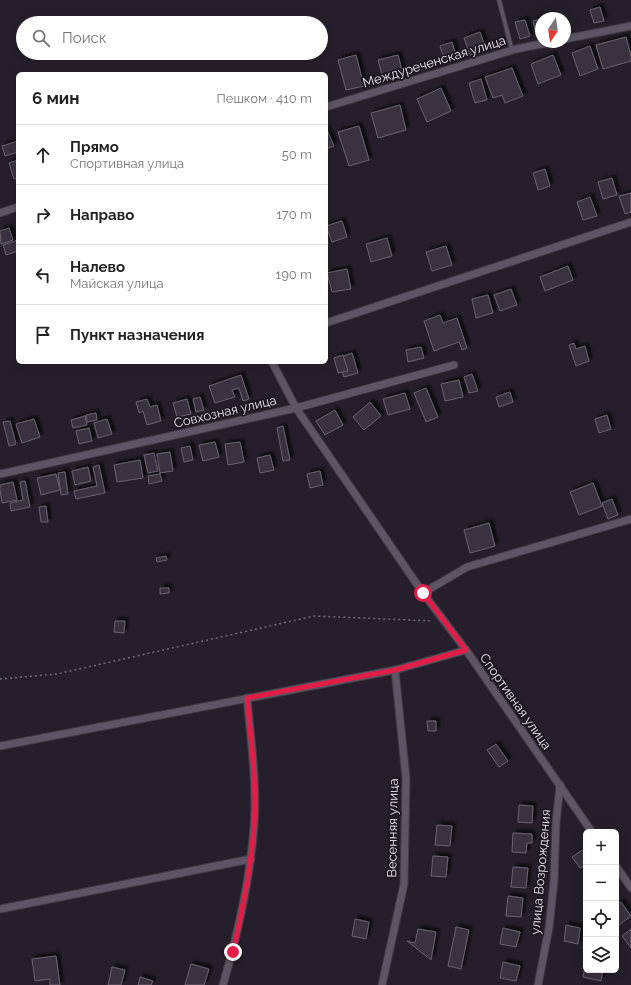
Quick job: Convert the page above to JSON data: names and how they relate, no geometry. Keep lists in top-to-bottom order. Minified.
{"streets":{"street":["Междуреченская улица","Совхозная улица","Спортивная улица","Весенняя улица","улица Возрождения"]},"crossings":[["Совхозная улица","Спортивная улица"],["Спортивная улица","улица Возрождения"]],"north":"bottom","page":{"search":"Поиск","heading":["6 мин","Пешком · 410 m"],"list":[["Прямо","Спортивная улица","50 m"],["Направо","170 m"],["Налево","Майская улица","190 m"],"Пункт назначения"],"map_buttons":["+","−"]}}
